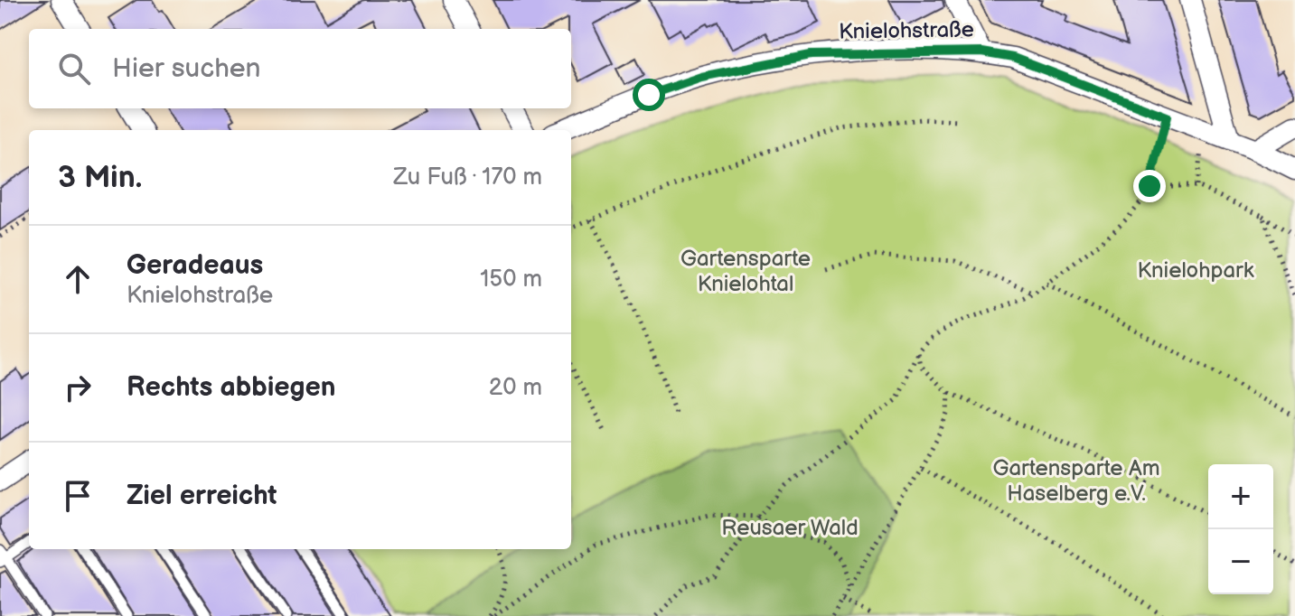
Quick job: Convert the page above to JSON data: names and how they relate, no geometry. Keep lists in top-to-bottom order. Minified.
{"streets":{"street":["Knielohstraße"]},"parks":["Gartensparte Knielohtal","Knielohpark","Gartensparte Am Haselberg e.V.","Reusaer Wald"],"page":{"search":"Hier suchen","heading":["3 Min.","Zu Fuß · 170 m"],"list":[["Geradeaus","Knielohstraße","150 m"],["Rechts abbiegen","20 m"],"Ziel erreicht"],"map_buttons":["+","−"]}}
